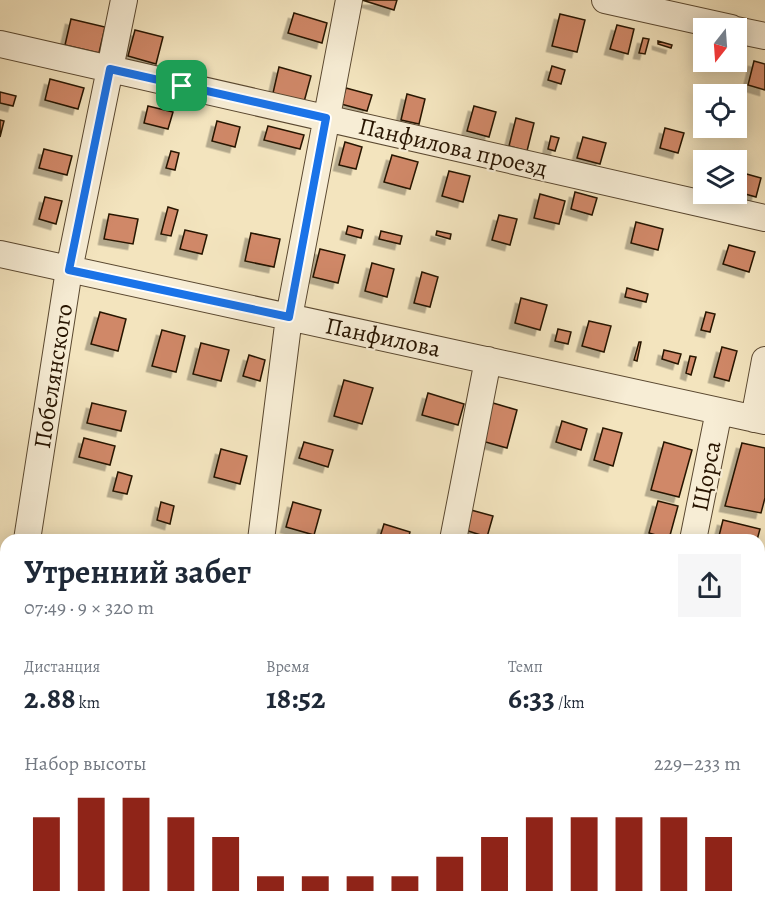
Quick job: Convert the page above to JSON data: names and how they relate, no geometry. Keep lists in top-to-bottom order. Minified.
{"streets":{"street":["Панфилова проезд","Панфилова","Побелянского","Щорса"]},"crossings":[["Панфилова проезд","Побелянского"],["Панфилова","Побелянского"],["Панфилова","Щорса"]],"north":"bottom","page":{"heading":["Утренний забег","07:49 · 9 × 320 m"],"stats":[["Дистанция","2.88 km"],["Время","18:52"],["Темп","6:33 /km"]],"chart":["Набор высоты","229–233 m"]}}
